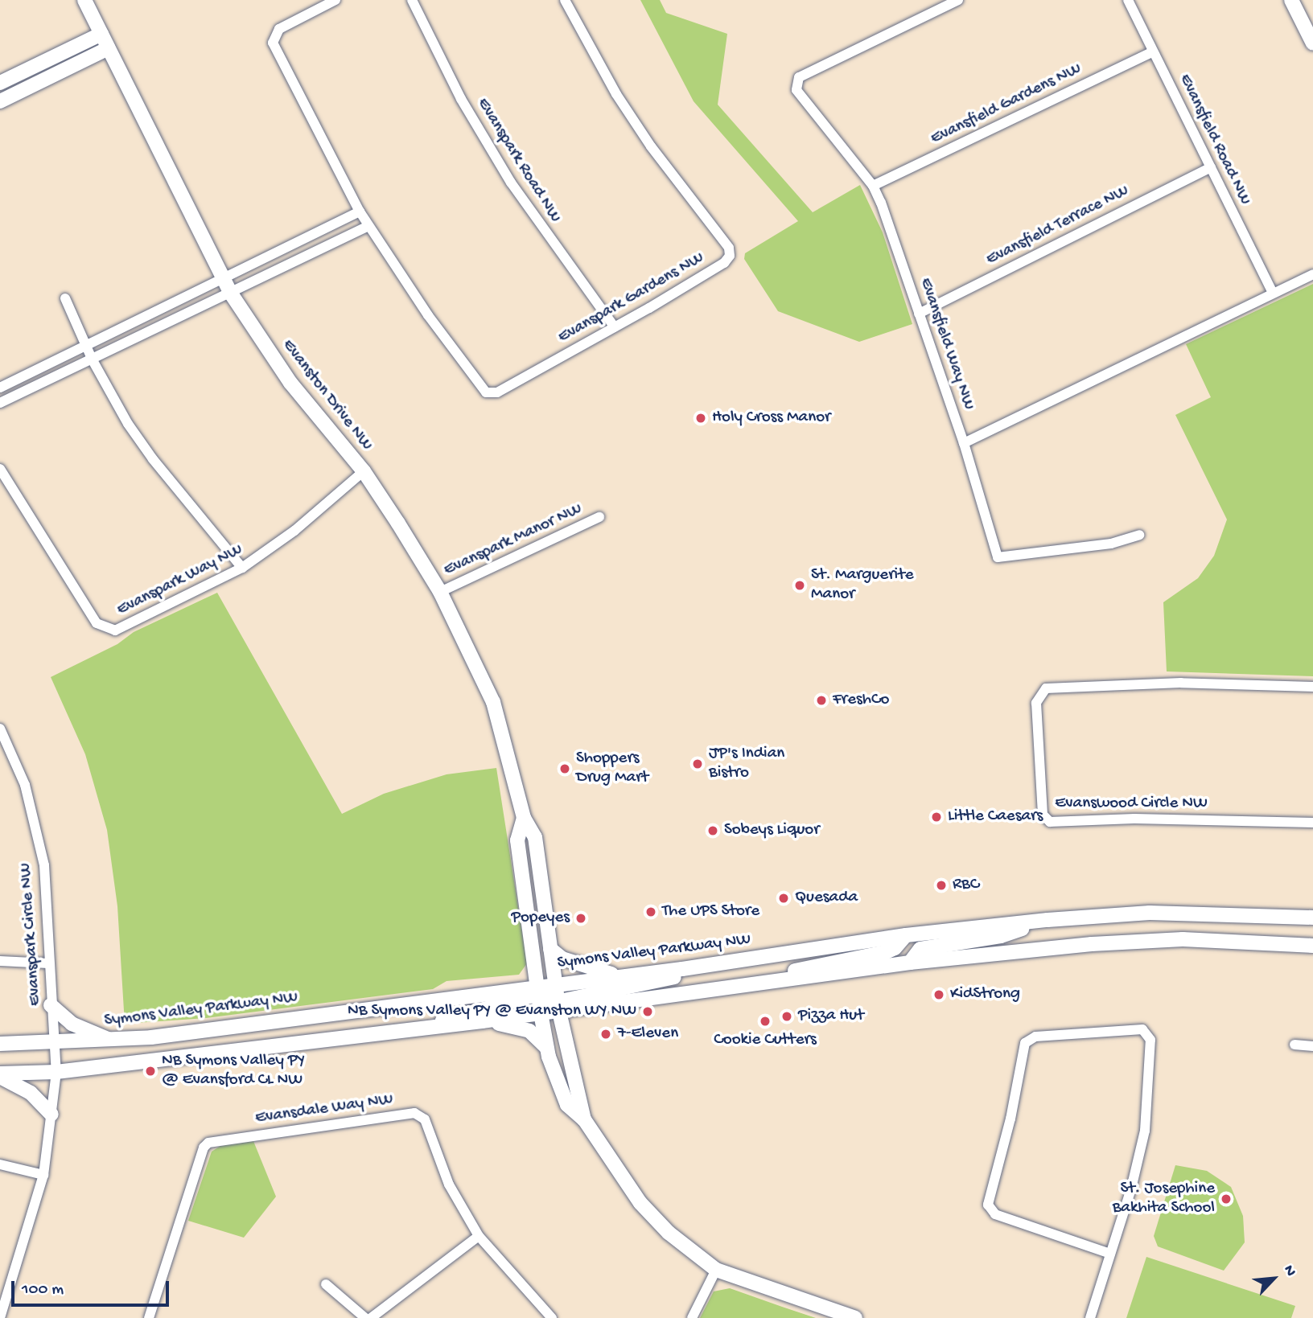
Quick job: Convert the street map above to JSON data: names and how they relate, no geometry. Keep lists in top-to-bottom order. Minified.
{"streets":{"main road":["Evanston Drive NW","Symons Valley Parkway NW"],"street":["Evansfield Gardens NW","Evansfield Road NW","Evanspark Road NW","Evansfield Terrace NW","Evanspark Gardens NW","Evansfield Way NW","Evanspark Manor NW","Evanspark Way NW","Evanswood Circle NW","Evanspark Circle NW","Evansdale Way NW"]},"crossings":[["Evansfield Gardens NW","Evansfield Road NW"],["Evansfield Gardens NW","Evansfield Way NW"],["Evansfield Road NW","Evansfield Terrace NW"],["Evanspark Road NW","Evanspark Gardens NW"],["Evansfield Terrace NW","Evansfield Way NW"],["Evanston Drive NW","Evanspark Manor NW"],["Evanston Drive NW","Evanspark Way NW"],["Evanston Drive NW","Symons Valley Parkway NW"],["Evanspark Circle NW","Symons Valley Parkway NW"]],"places":["Holy Cross Manor","St. Marguerite Manor","FreshCo","JP's Indian Bistro","Shoppers Drug Mart","Little Caesars","Sobeys Liquor","RBC","Quesada","The UPS Store","Popeyes","KidStrong","NB Symons Valley PY @ Evanston WY NW","Pizza Hut","Cookie Cutters","7-Eleven","NB Symons Valley PY @ Evansford CL NW","St. Josephine Bakhita School"],"scale_bar":"100 m","north":"top right"}
